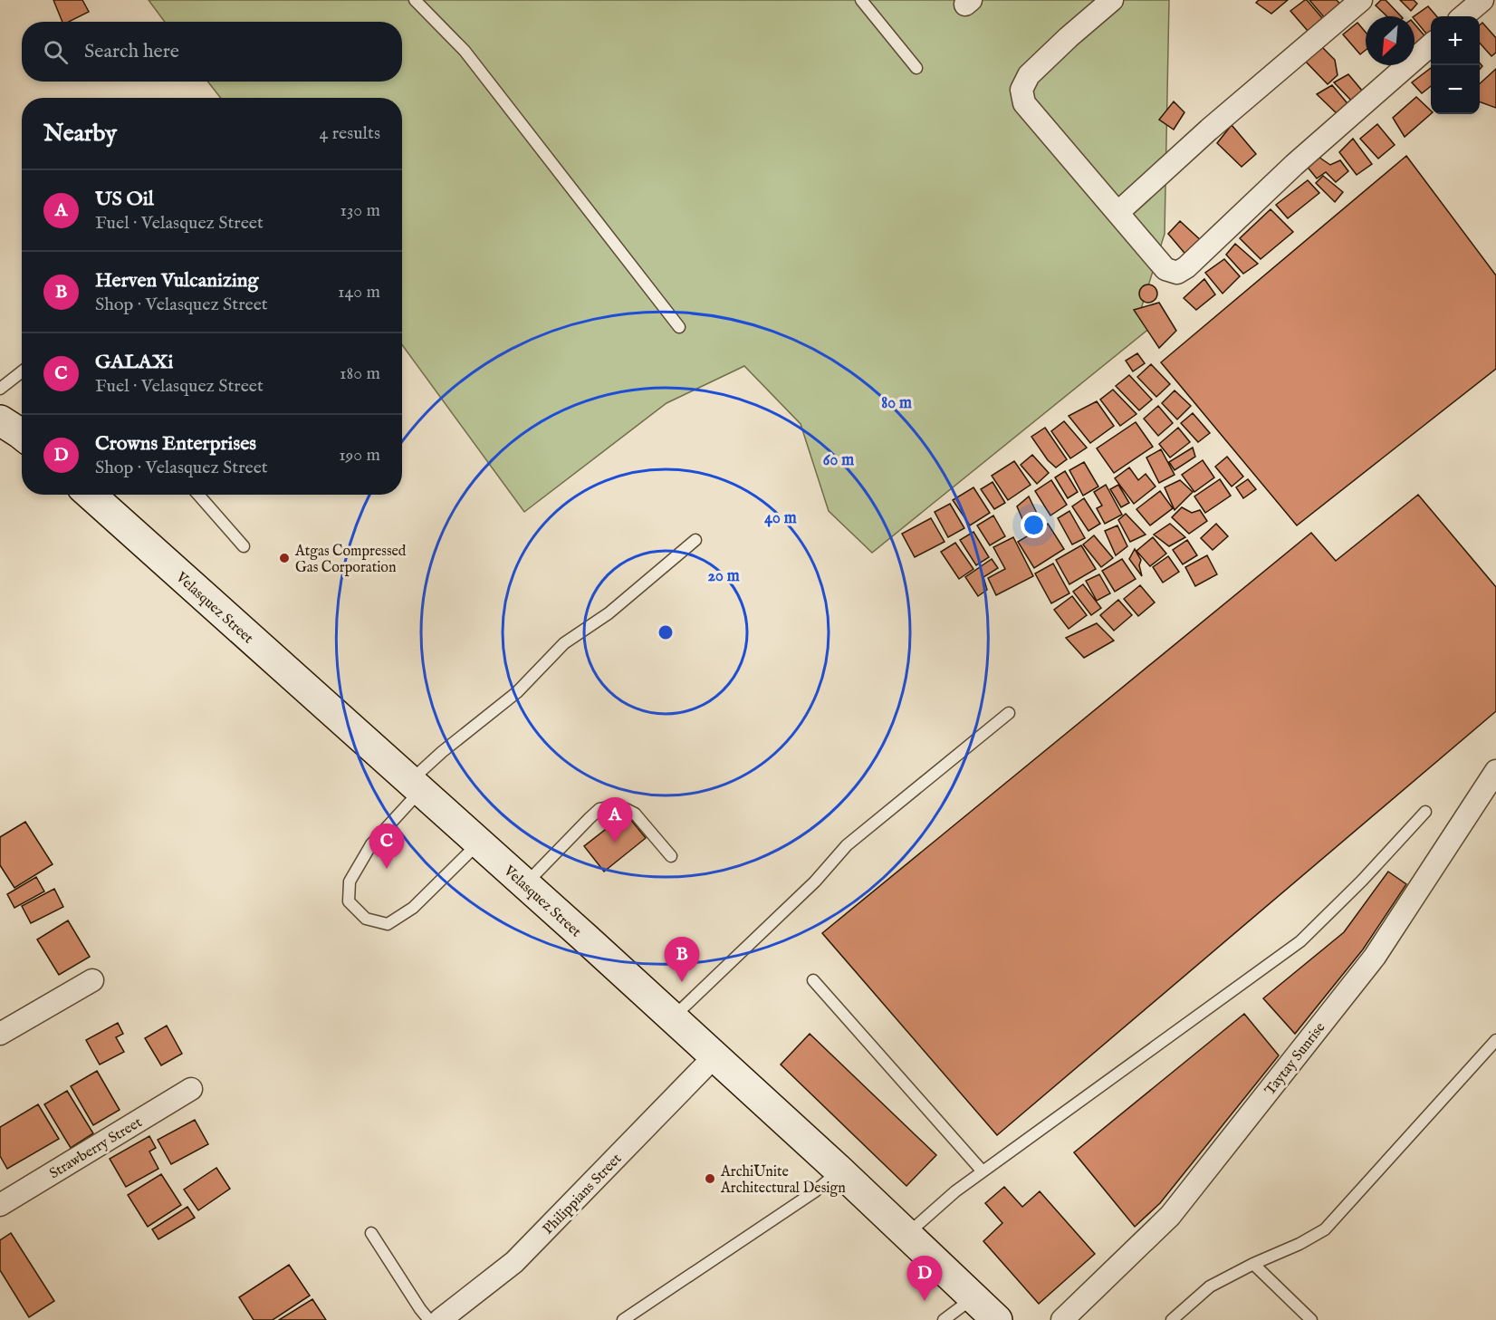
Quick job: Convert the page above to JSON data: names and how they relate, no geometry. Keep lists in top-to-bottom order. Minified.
{"streets":{"main road":["Velasquez Street"],"street":["Taytay Sunrise","Strawberry Street","Philippians Street"]},"crossings":[["Velasquez Street","Philippians Street"]],"places":["Atgas Compressed Gas Corporation","ArchiUnite Architectural Design"],"north":"bottom left","page":{"map_buttons":["+","−"],"search":"Search here","heading":["Nearby","4 results"],"list":[{"mark":"A","name":"US Oil","note":"Fuel · Velasquez Street","value":"130 m"},{"mark":"B","name":"Herven Vulcanizing","note":"Shop · Velasquez Street","value":"140 m"},{"mark":"C","name":"GALAXi","note":"Fuel · Velasquez Street","value":"180 m"},{"mark":"D","name":"Crowns Enterprises","note":"Shop · Velasquez Street","value":"190 m"}],"pins":["A","C","B","D"]},"rings":["80 m","60 m","40 m","20 m"]}
